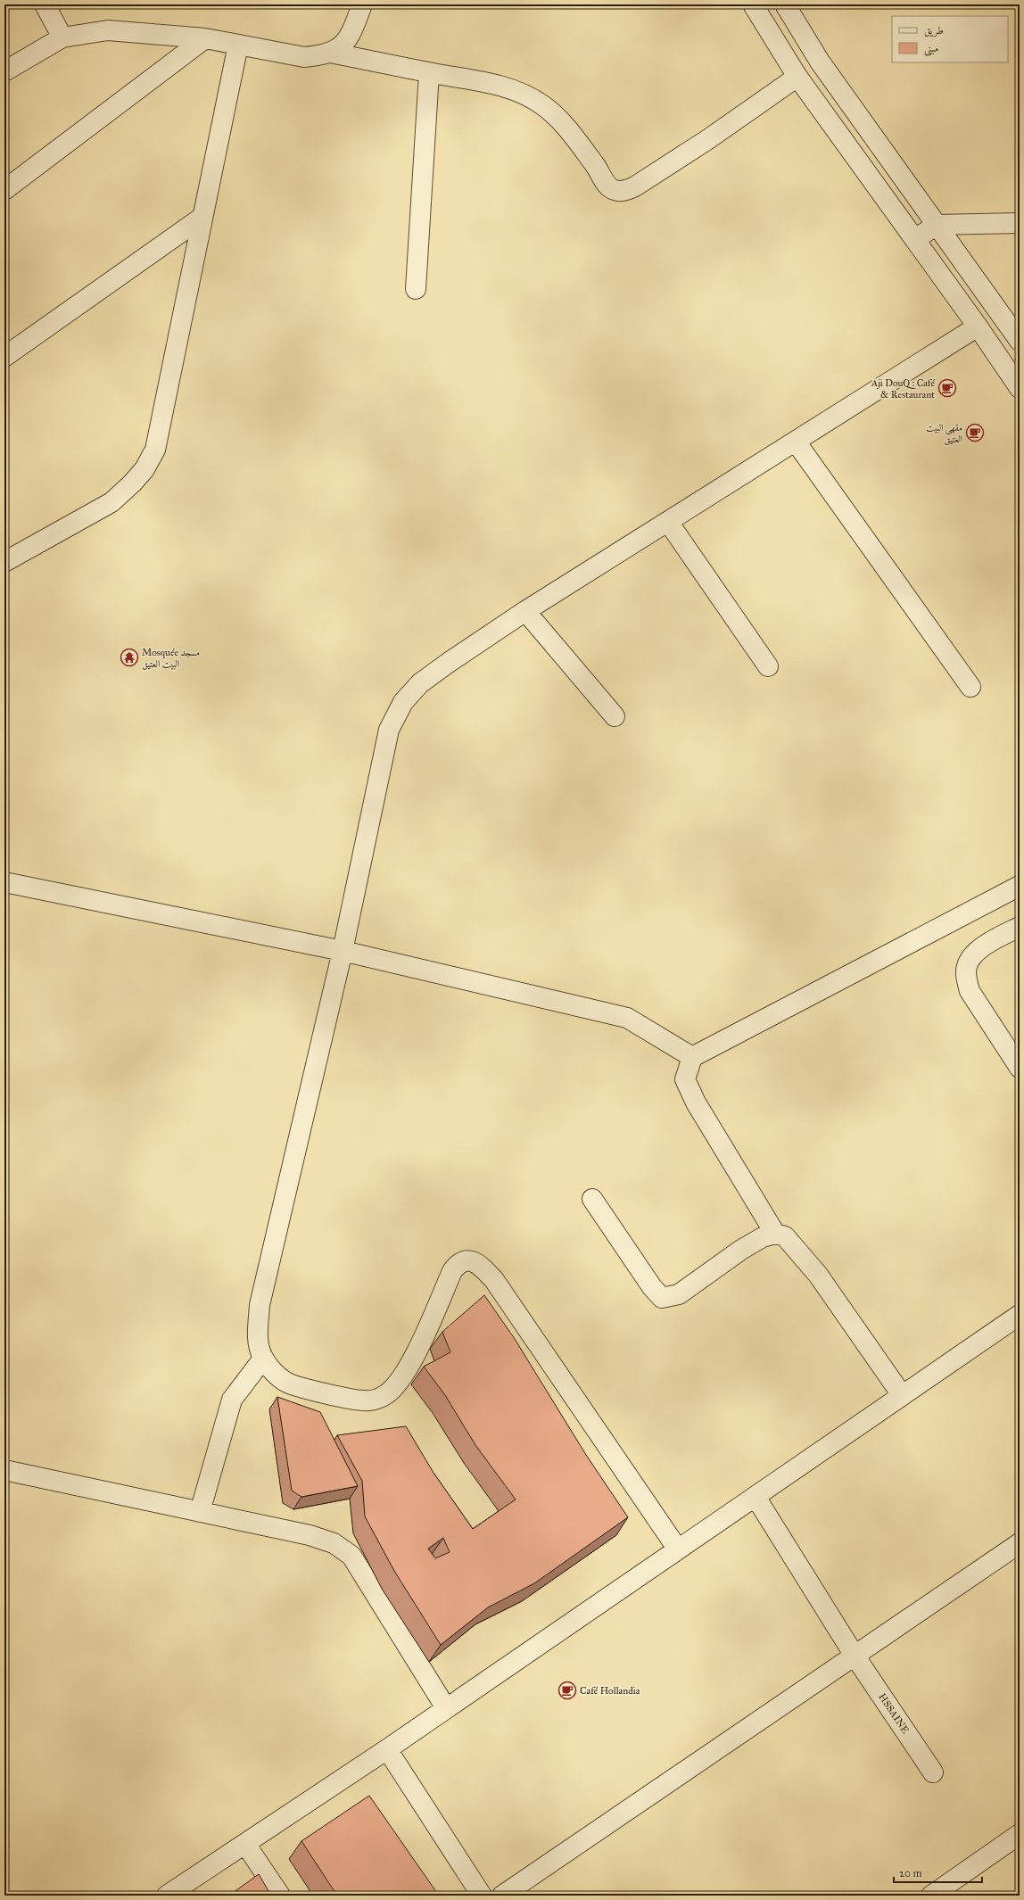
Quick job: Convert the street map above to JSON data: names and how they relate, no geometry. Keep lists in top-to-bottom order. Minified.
{"streets":{"street":["HSSAINE"]},"places":{"cafe":["Aji DouQ : Café & Restaurant","مقهى البيت العتيق","Café Hollandia"],"temple":["Mosquée مسجد البيت العتيق"]},"legend":["طريق","مبنى"],"scale_bar":"20 m"}
